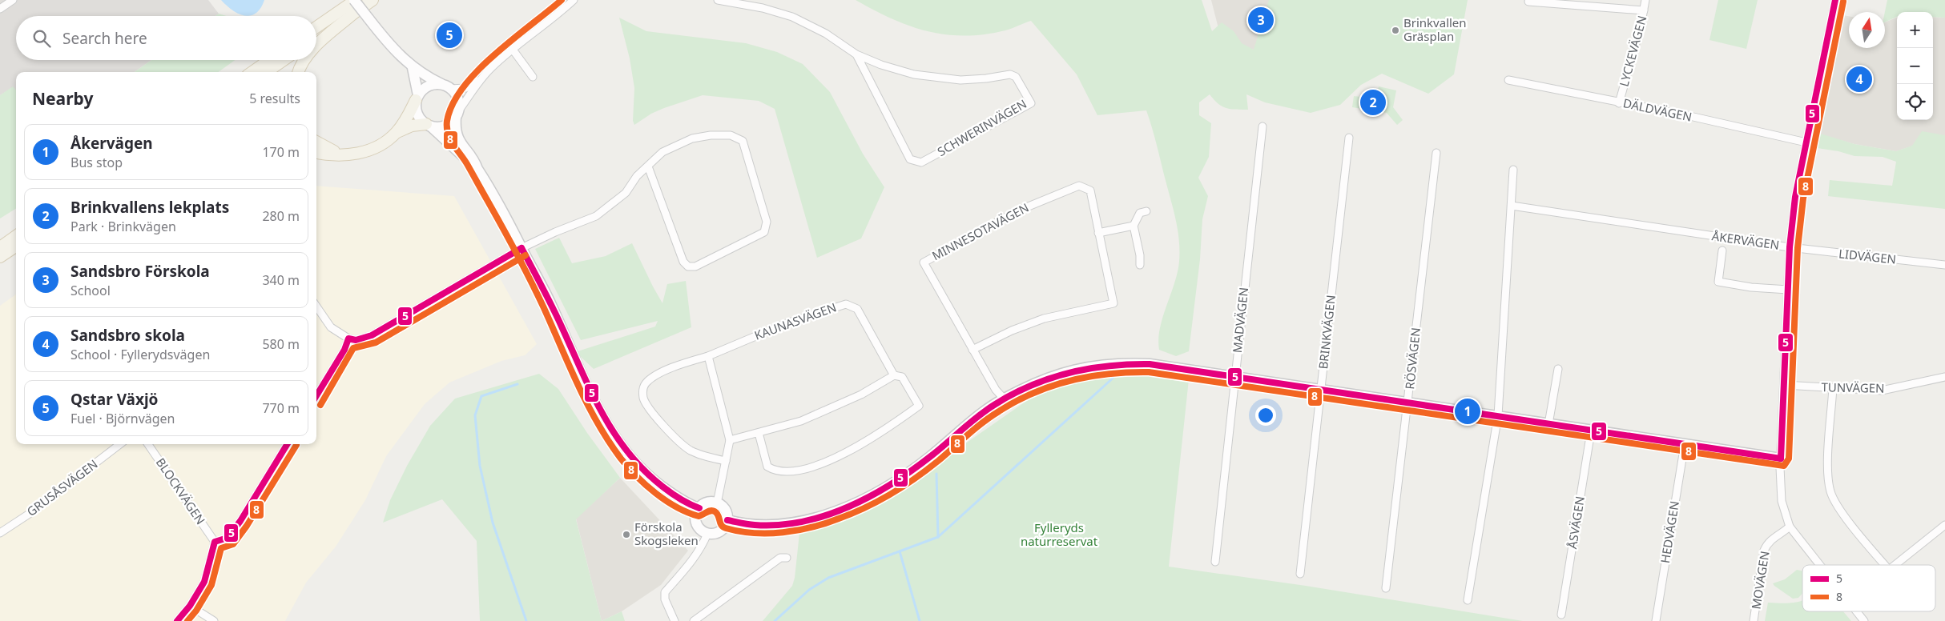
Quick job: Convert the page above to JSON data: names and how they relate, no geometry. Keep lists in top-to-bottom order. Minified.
{"streets":{"street":["LYCKEVÄGEN","DÄLDVÄGEN","SCHWERINVÄGEN","MINNESOTAVÄGEN","ÅKERVÄGEN","LIDVÄGEN","MADVÄGEN","KAUNASVÄGEN","BRINKVÄGEN","RÖSVÄGEN","TUNVÄGEN","GRUSÅSVÄGEN","BLOCKVÄGEN","ÅSVÄGEN","HEDVÄGEN","MOVÄGEN"]},"crossings":[["LYCKEVÄGEN","DÄLDVÄGEN"],["ÅKERVÄGEN","LIDVÄGEN"]],"parks":["Fylleryds naturreservat"],"places":["Brinkvallen Gräsplan","Förskola Skogsleken"],"lines":["transit line 5","transit line 8"],"legend":["5","8"],"north":"top","page":{"pins":["3","5","4","2","1"],"map_buttons":["+","−"],"search":"Search here","heading":["Nearby","5 results"],"list":[{"mark":"1","name":"Åkervägen","note":"Bus stop","value":"170 m"},{"mark":"2","name":"Brinkvallens lekplats","note":"Park · Brinkvägen","value":"280 m"},{"mark":"3","name":"Sandsbro Förskola","note":"School","value":"340 m"},{"mark":"4","name":"Sandsbro skola","note":"School · Fyllerydsvägen","value":"580 m"},{"mark":"5","name":"Qstar Växjö","note":"Fuel · Björnvägen","value":"770 m"}]}}
